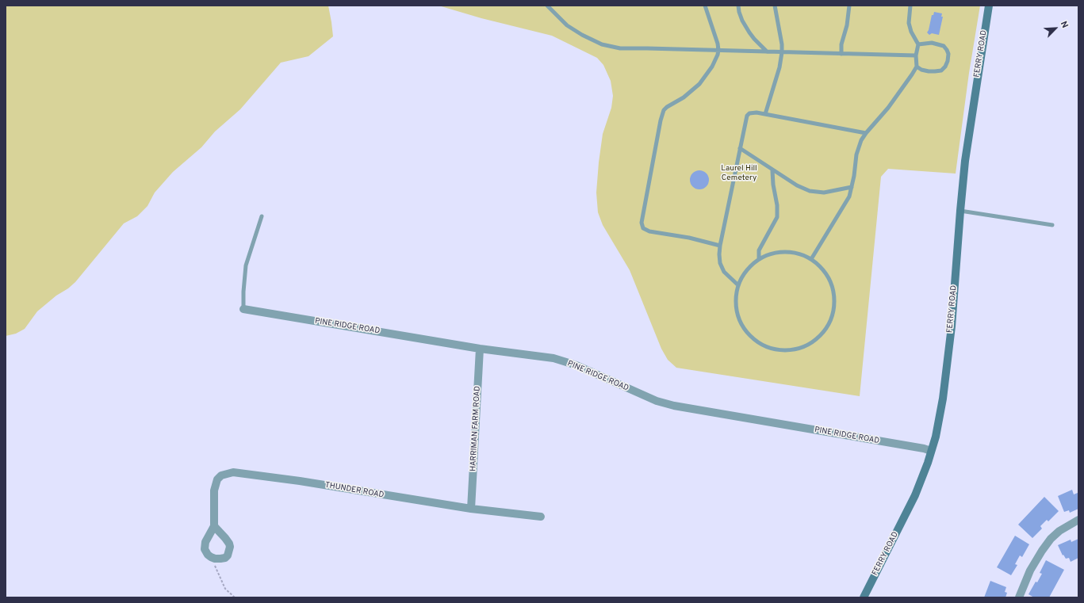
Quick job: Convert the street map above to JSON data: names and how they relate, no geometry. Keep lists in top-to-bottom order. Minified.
{"streets":{"main road":["FERRY ROAD"],"street":["PINE RIDGE ROAD","HARRIMAN FARM ROAD","THUNDER ROAD"]},"crossings":[["FERRY ROAD","PINE RIDGE ROAD"],["PINE RIDGE ROAD","HARRIMAN FARM ROAD"],["HARRIMAN FARM ROAD","THUNDER ROAD"]],"parks":["Laurel Hill Cemetery"],"north":"top right"}
